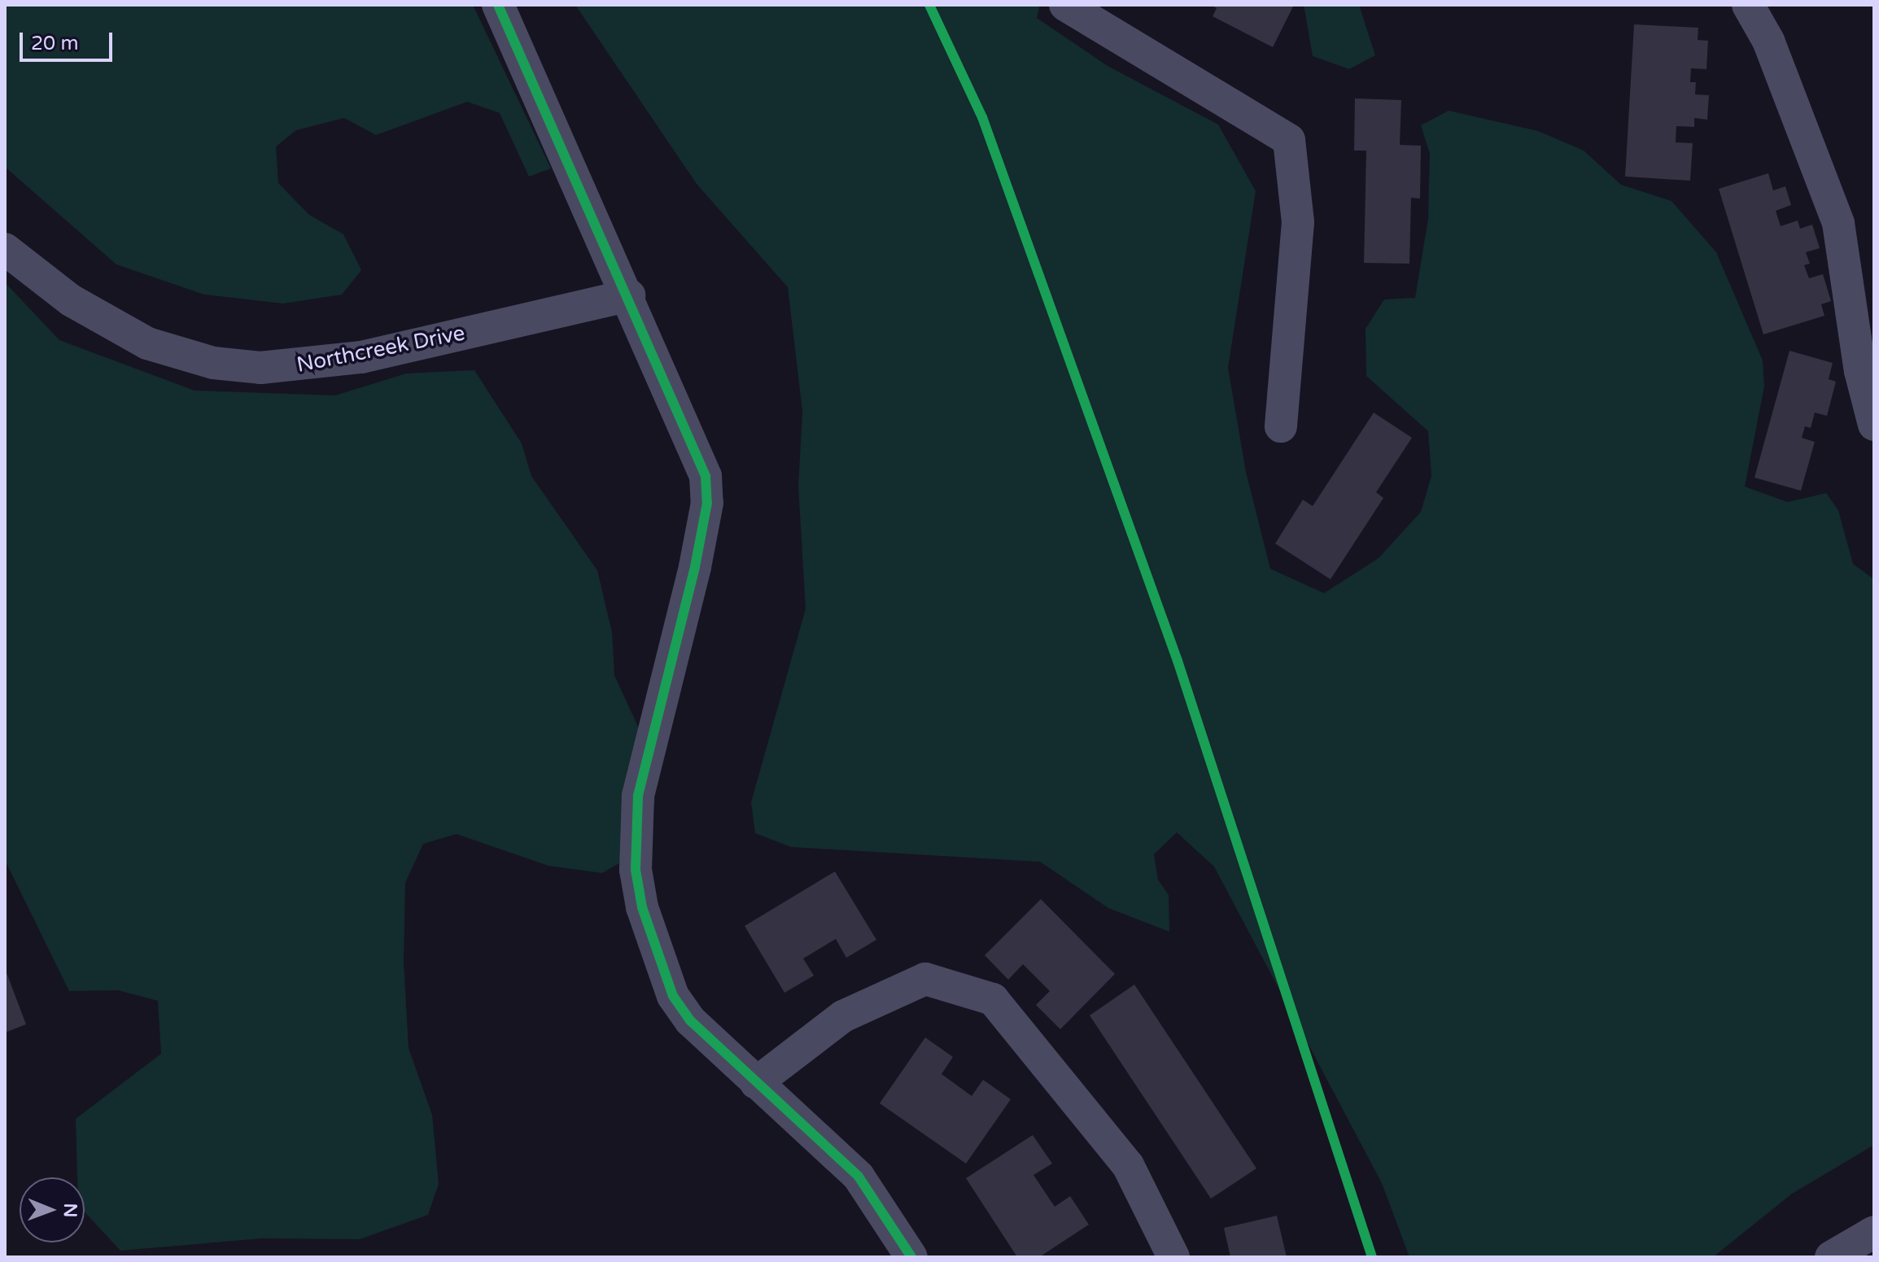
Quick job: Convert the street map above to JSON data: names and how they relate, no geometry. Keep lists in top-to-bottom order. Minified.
{"streets":{"street":["Northcreek Drive"]},"scale_bar":"20 m","north":"right"}
